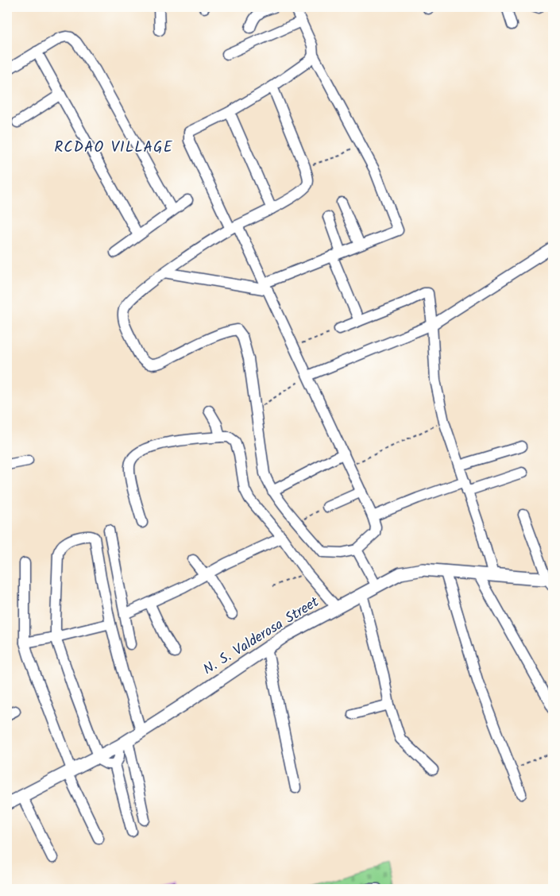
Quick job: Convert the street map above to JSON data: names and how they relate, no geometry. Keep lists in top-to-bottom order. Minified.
{"streets":{"main road":["N. S. Valderosa Street"]},"districts":["RCDAO VILLAGE"]}
